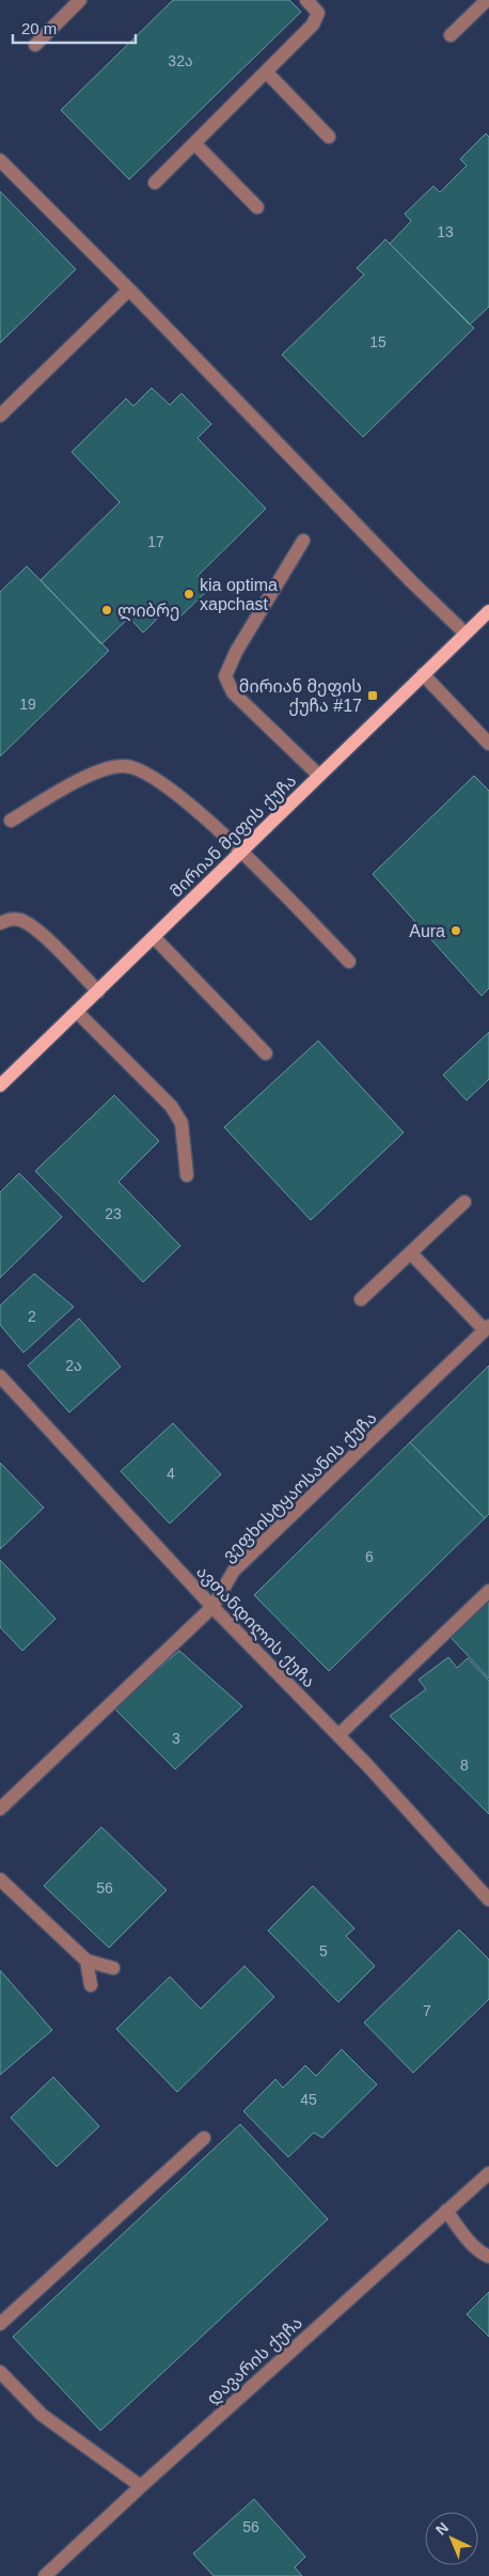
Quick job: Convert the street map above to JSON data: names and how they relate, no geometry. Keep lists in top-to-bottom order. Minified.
{"streets":{"main road":["მირიან მეფის ქუჩა"],"street":["ვეფხისტყაოსანის ქუჩა","ავთანდილის ქუჩა","დავარის ქუჩა"]},"crossings":[["ვეფხისტყაოსანის ქუჩა","ავთანდილის ქუჩა"]],"places":{"other":["kia optima xapchast","ლიბრე","Aura"],"transit":["მირიან მეფის ქუჩა #17"]},"house_numbers":["32ა","13","15","17","19","23","2","2ა","4","6","3","8","56","5","7","45","56"],"scale_bar":"20 m","north":"top left"}
